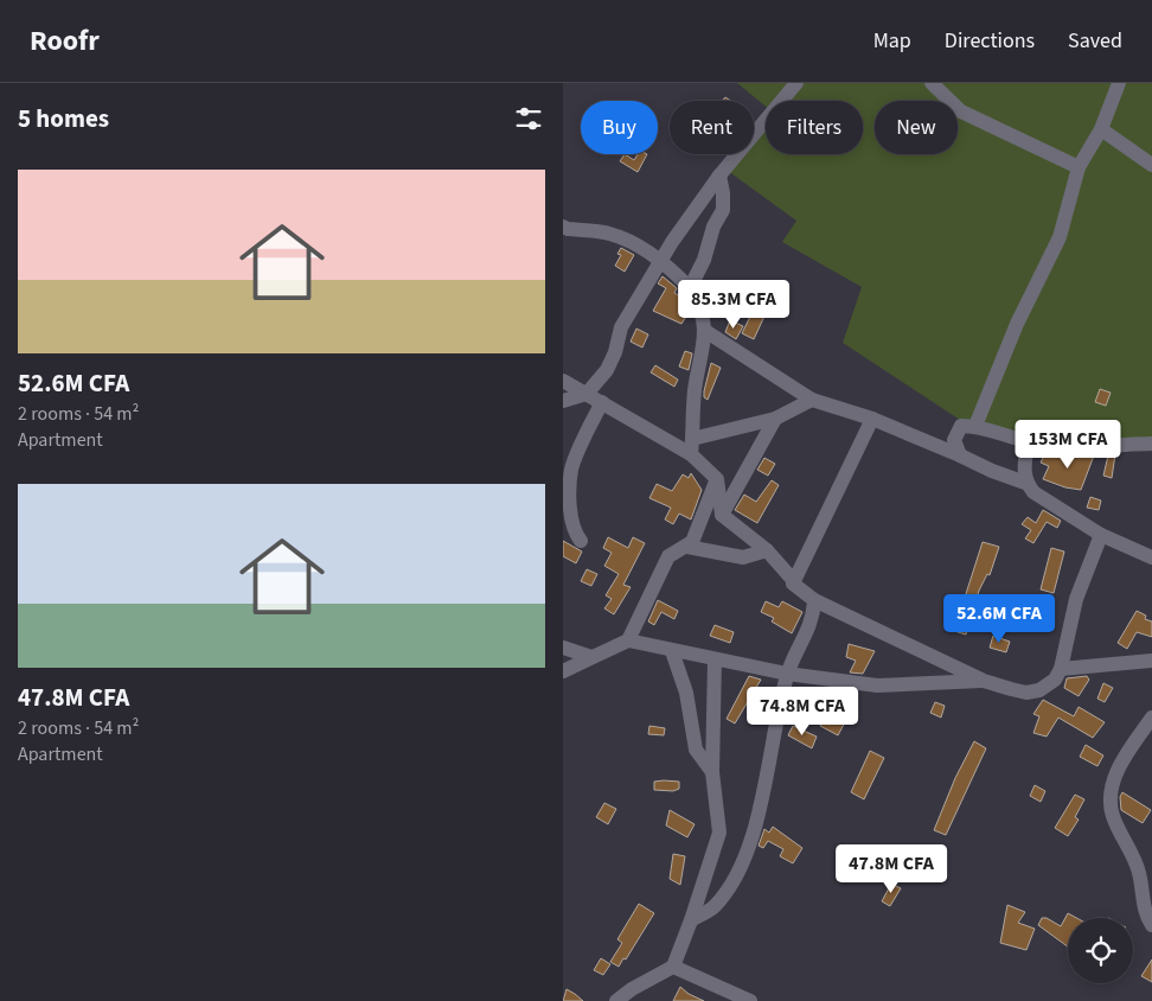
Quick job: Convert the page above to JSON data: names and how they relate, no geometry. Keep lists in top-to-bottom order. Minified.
{"page":{"header":"Roofr","nav":["Map","Directions","Saved"],"heading":"5 homes","chip":["Buy","Rent","Filters","New"],"list":[{"name":"52.6M CFA","note":"2 rooms · 54 m² · Apartment"},{"name":"47.8M CFA","note":"2 rooms · 54 m² · Apartment"}],"price":["85.3M CFA","153M CFA","52.6M CFA","74.8M CFA","47.8M CFA"]}}
